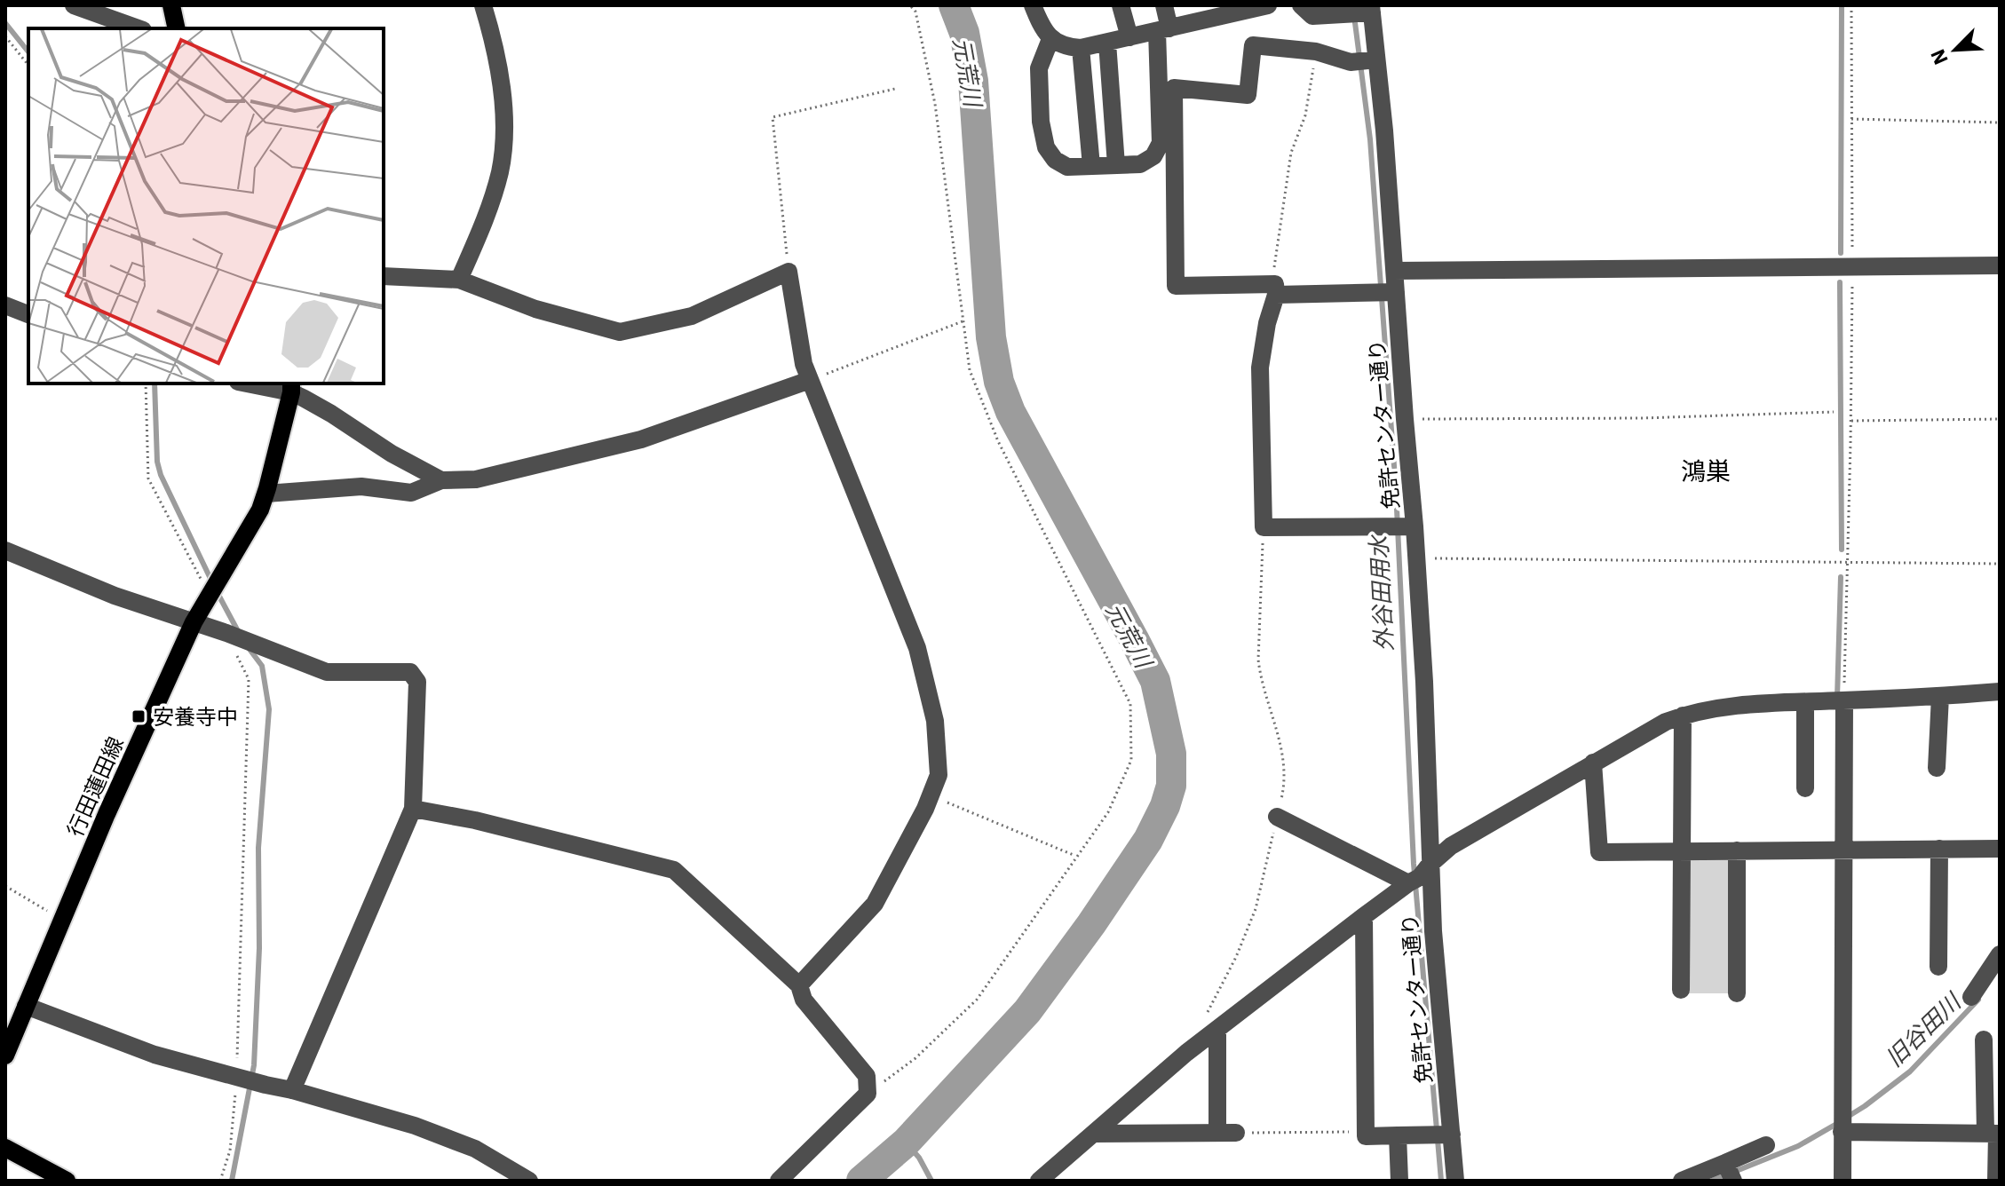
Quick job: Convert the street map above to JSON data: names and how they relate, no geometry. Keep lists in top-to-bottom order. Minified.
{"streets":{"main road":["行田蓮田線"],"street":["免許センター通り"]},"districts":["鴻巣"],"water":["元荒川","外谷田用水","旧谷田川"],"places":{"transit":["安養寺中"]},"north":"bottom left"}
